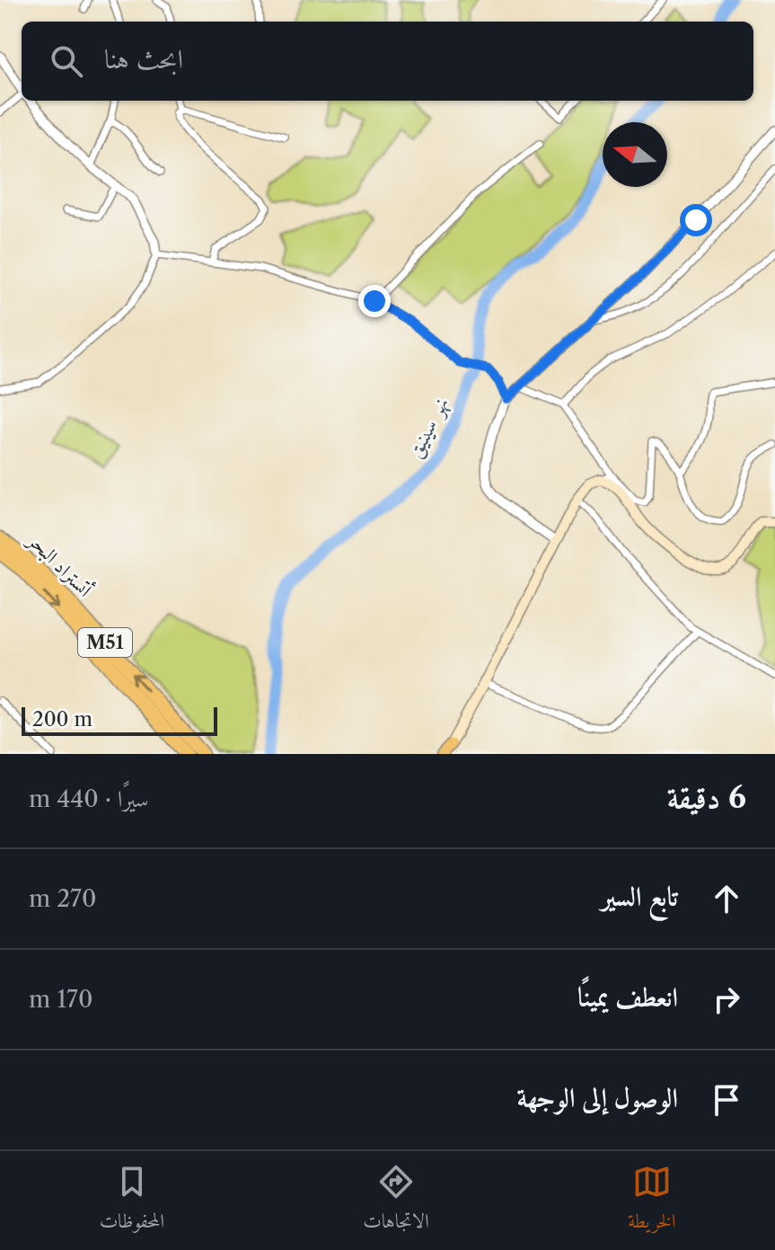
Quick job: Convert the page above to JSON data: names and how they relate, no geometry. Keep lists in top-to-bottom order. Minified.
{"streets":{"highway":["أتستراد البحر","M51"]},"water":["نهر سينيق"],"scale_bar":"200 m","north":"left","page":{"search":"ابحث هنا","scale":"200 m","heading":["6 دقيقة","سيرًا · 440 m"],"list":[["تابع السير","270 m"],["انعطف يمينًا","170 m"],"الوصول إلى الوجهة"],"nav":["الخريطة","الاتجاهات","المحفوظات"]}}
